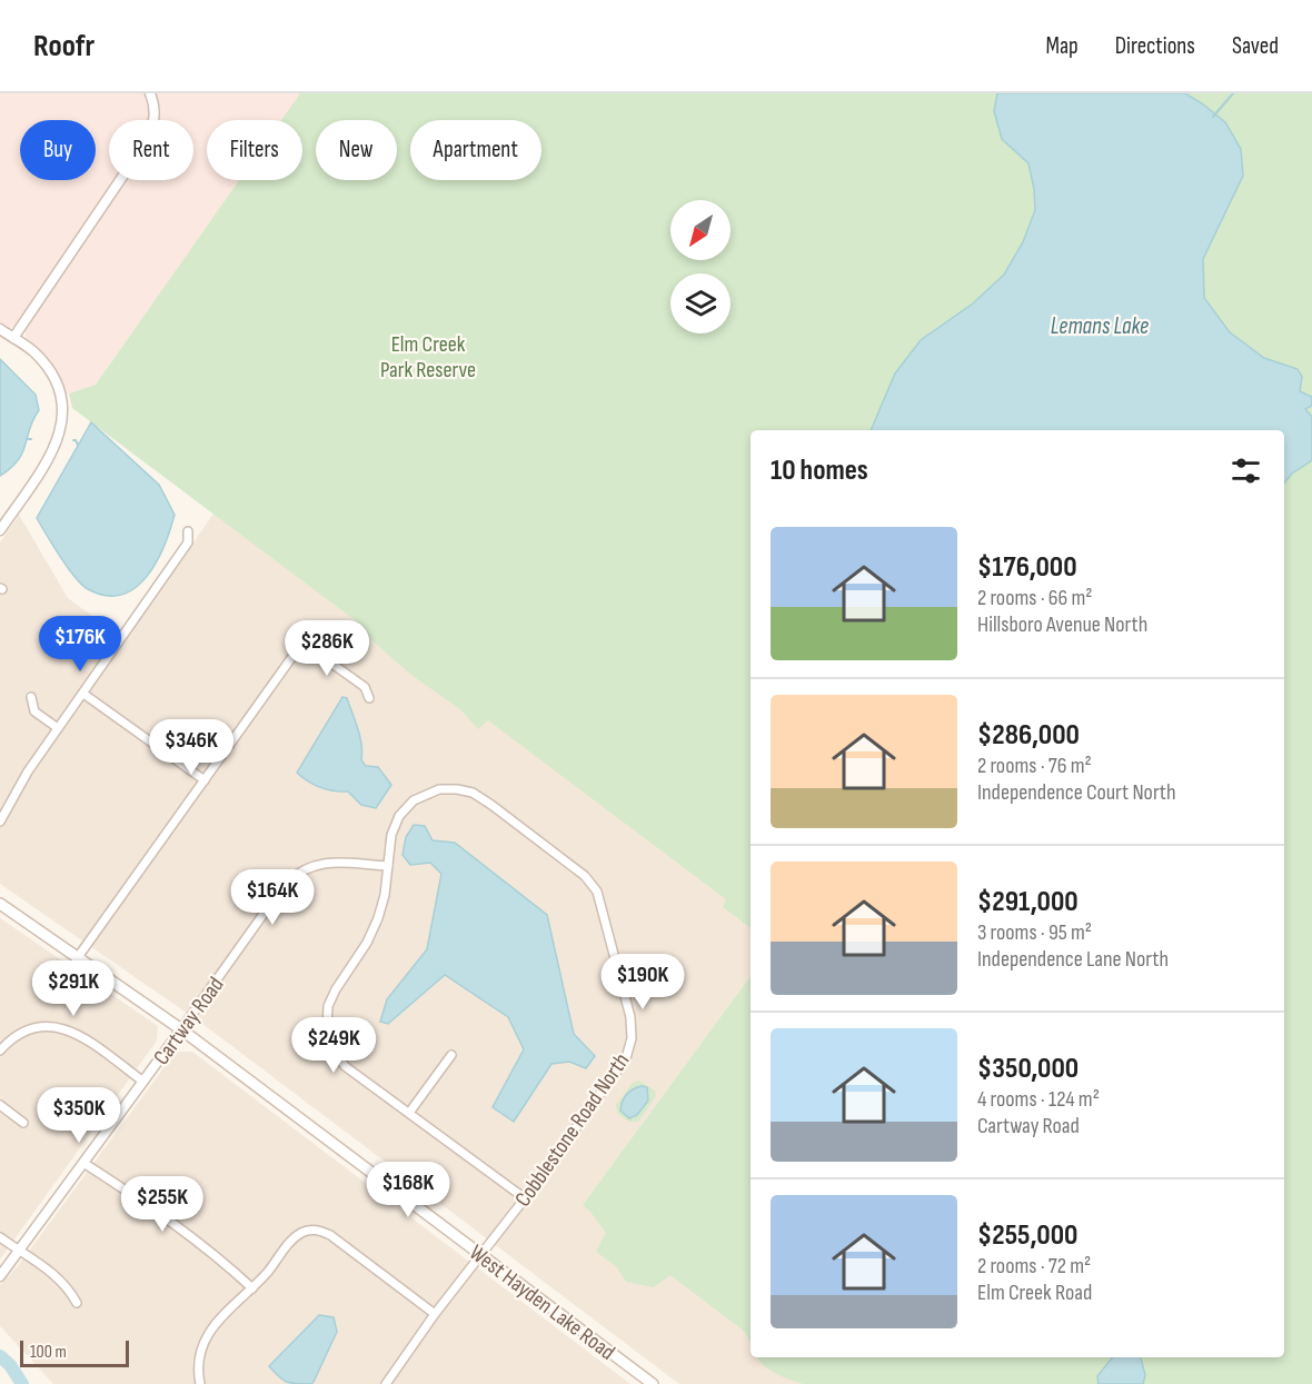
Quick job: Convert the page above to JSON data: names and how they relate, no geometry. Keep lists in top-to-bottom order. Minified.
{"streets":{"main road":["West Hayden Lake Road"],"street":["Cartway Road","Cobblestone Road North"]},"crossings":[["Cartway Road","Cobblestone Road North"],["Cartway Road","West Hayden Lake Road"],["Cobblestone Road North","West Hayden Lake Road"]],"water":["Lemans Lake"],"parks":["Elm Creek Park Reserve"],"scale_bar":"100 m","north":"bottom left","page":{"header":"Roofr","nav":["Map","Directions","Saved"],"chip":["Buy","Rent","Filters","New","Apartment"],"heading":"10 homes","list":[{"name":"$176,000","note":"2 rooms · 66 m² · Hillsboro Avenue North"},{"name":"$286,000","note":"2 rooms · 76 m² · Independence Court North"},{"name":"$291,000","note":"3 rooms · 95 m² · Independence Lane North"},{"name":"$350,000","note":"4 rooms · 124 m² · Cartway Road"},{"name":"$255,000","note":"2 rooms · 72 m² · Elm Creek Road"}],"price":["$176K","$286K","$346K","$164K","$190K","$291K","$249K","$350K","$168K","$255K"],"scale":"100 m"}}
